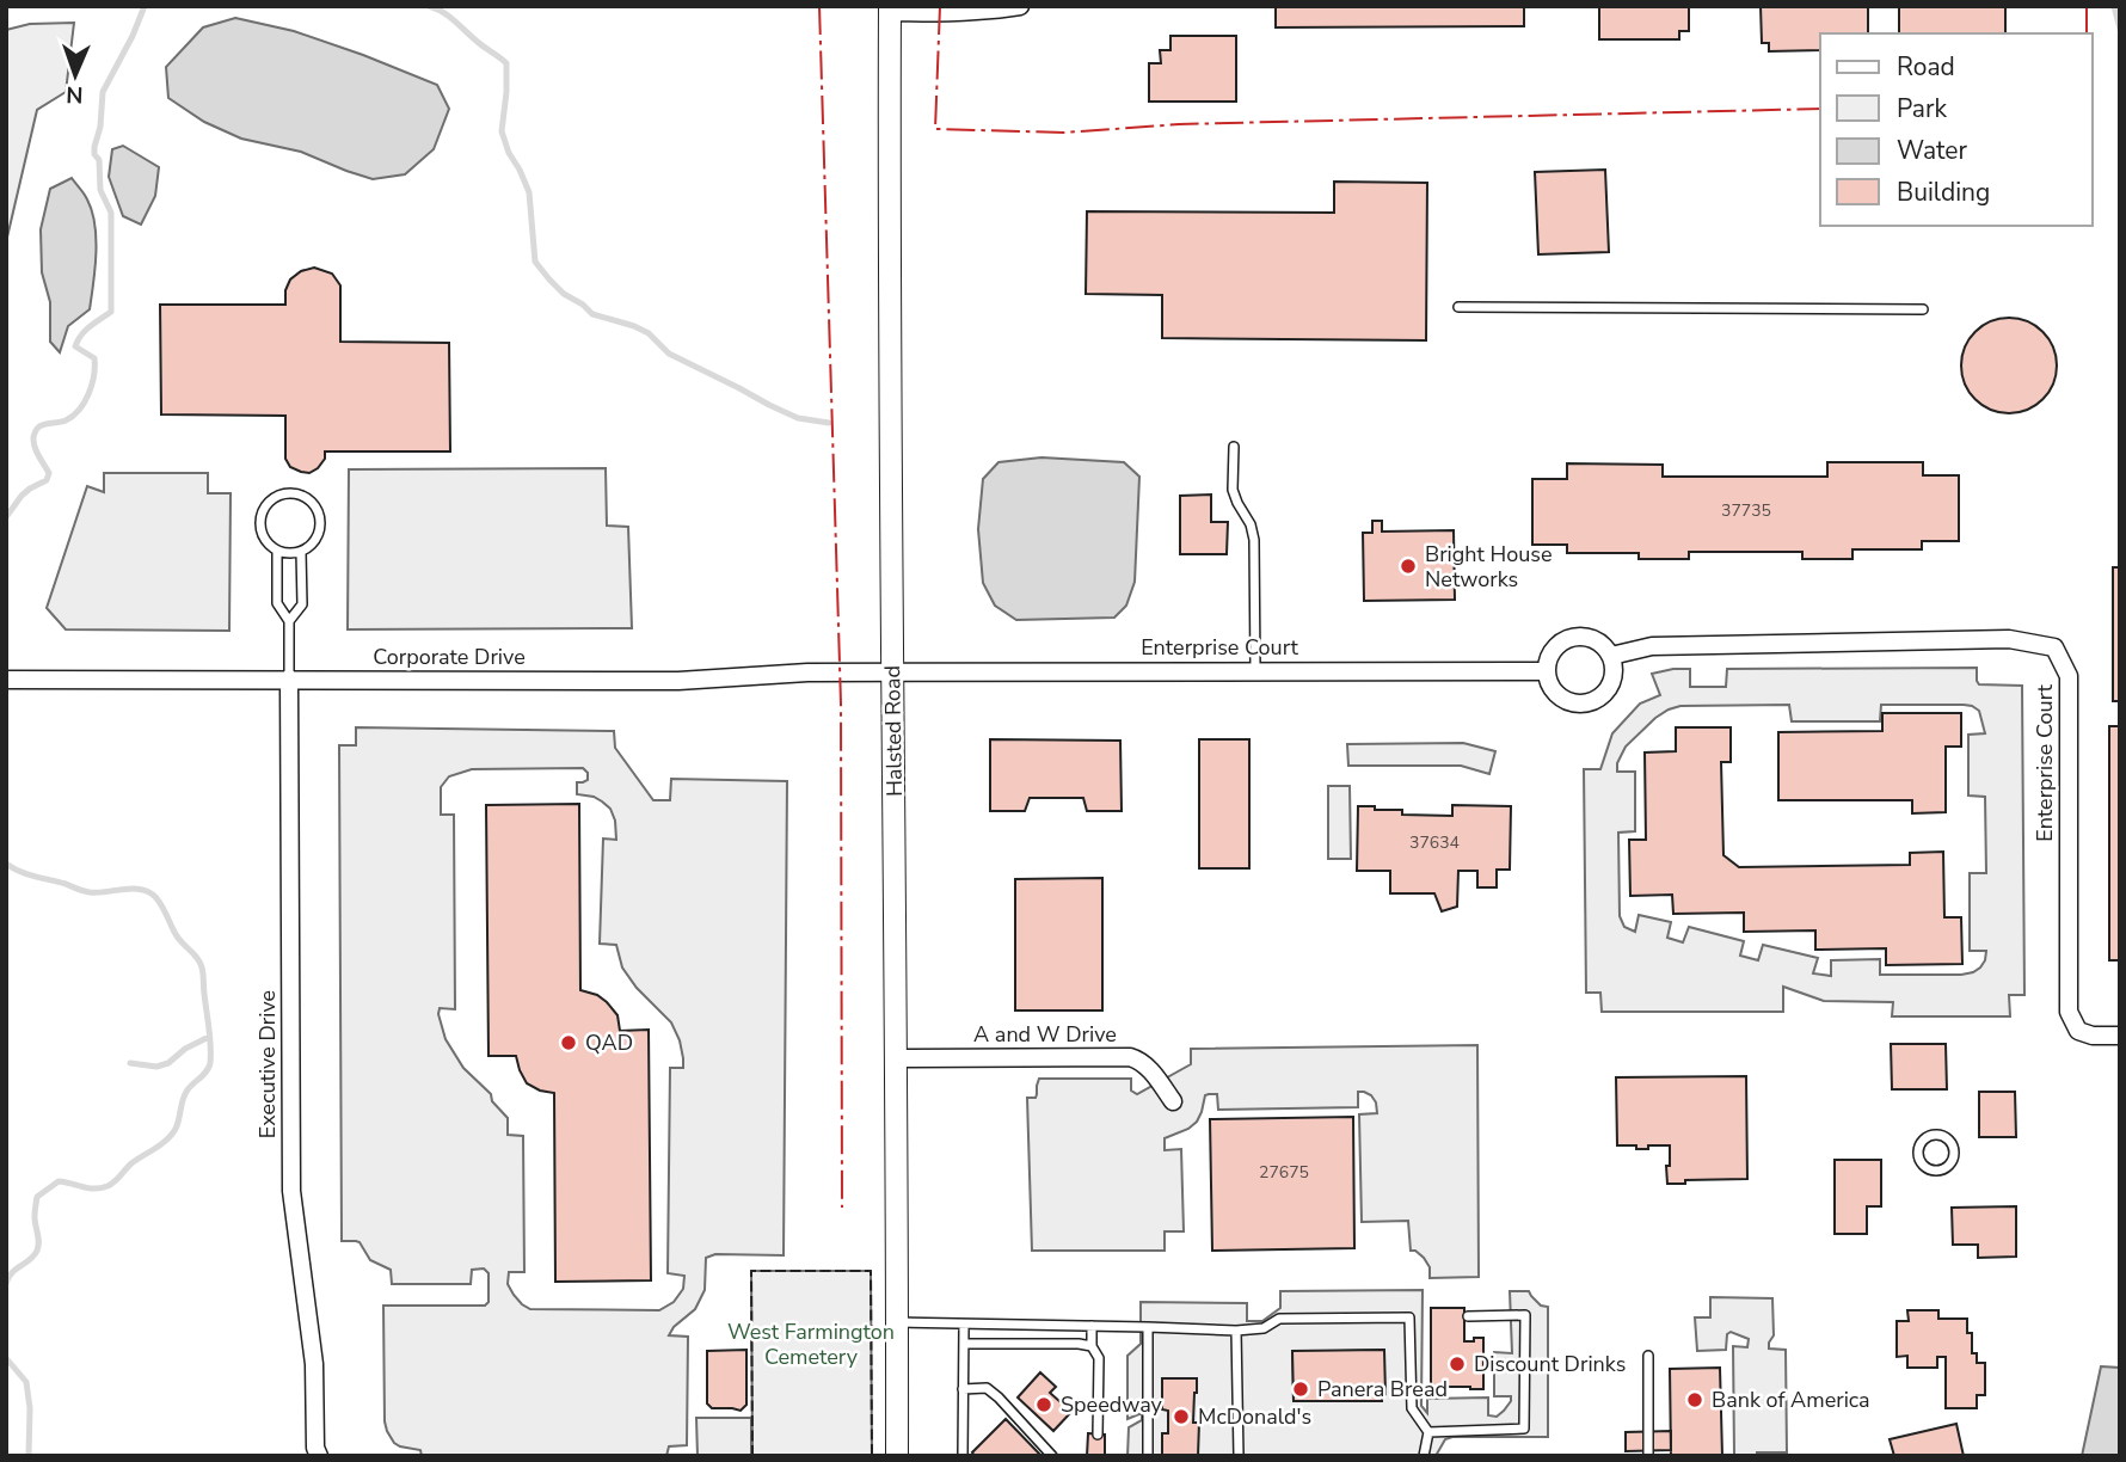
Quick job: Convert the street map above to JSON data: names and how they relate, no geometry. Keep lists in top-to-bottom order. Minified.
{"streets":{"street":["Enterprise Court","Corporate Drive","Halsted Road","A and W Drive","Executive Drive"]},"crossings":[["Enterprise Court","Corporate Drive"],["Enterprise Court","Halsted Road"],["Corporate Drive","Halsted Road"],["Corporate Drive","Executive Drive"],["Halsted Road","A and W Drive"]],"parks":["West Farmington Cemetery"],"places":["Bright House Networks","QAD","Discount Drinks","Panera Bread","Bank of America","Speedway","McDonald's"],"house_numbers":["37735","37634","27675"],"legend":["Road","Park","Water","Building"],"north":"bottom"}
